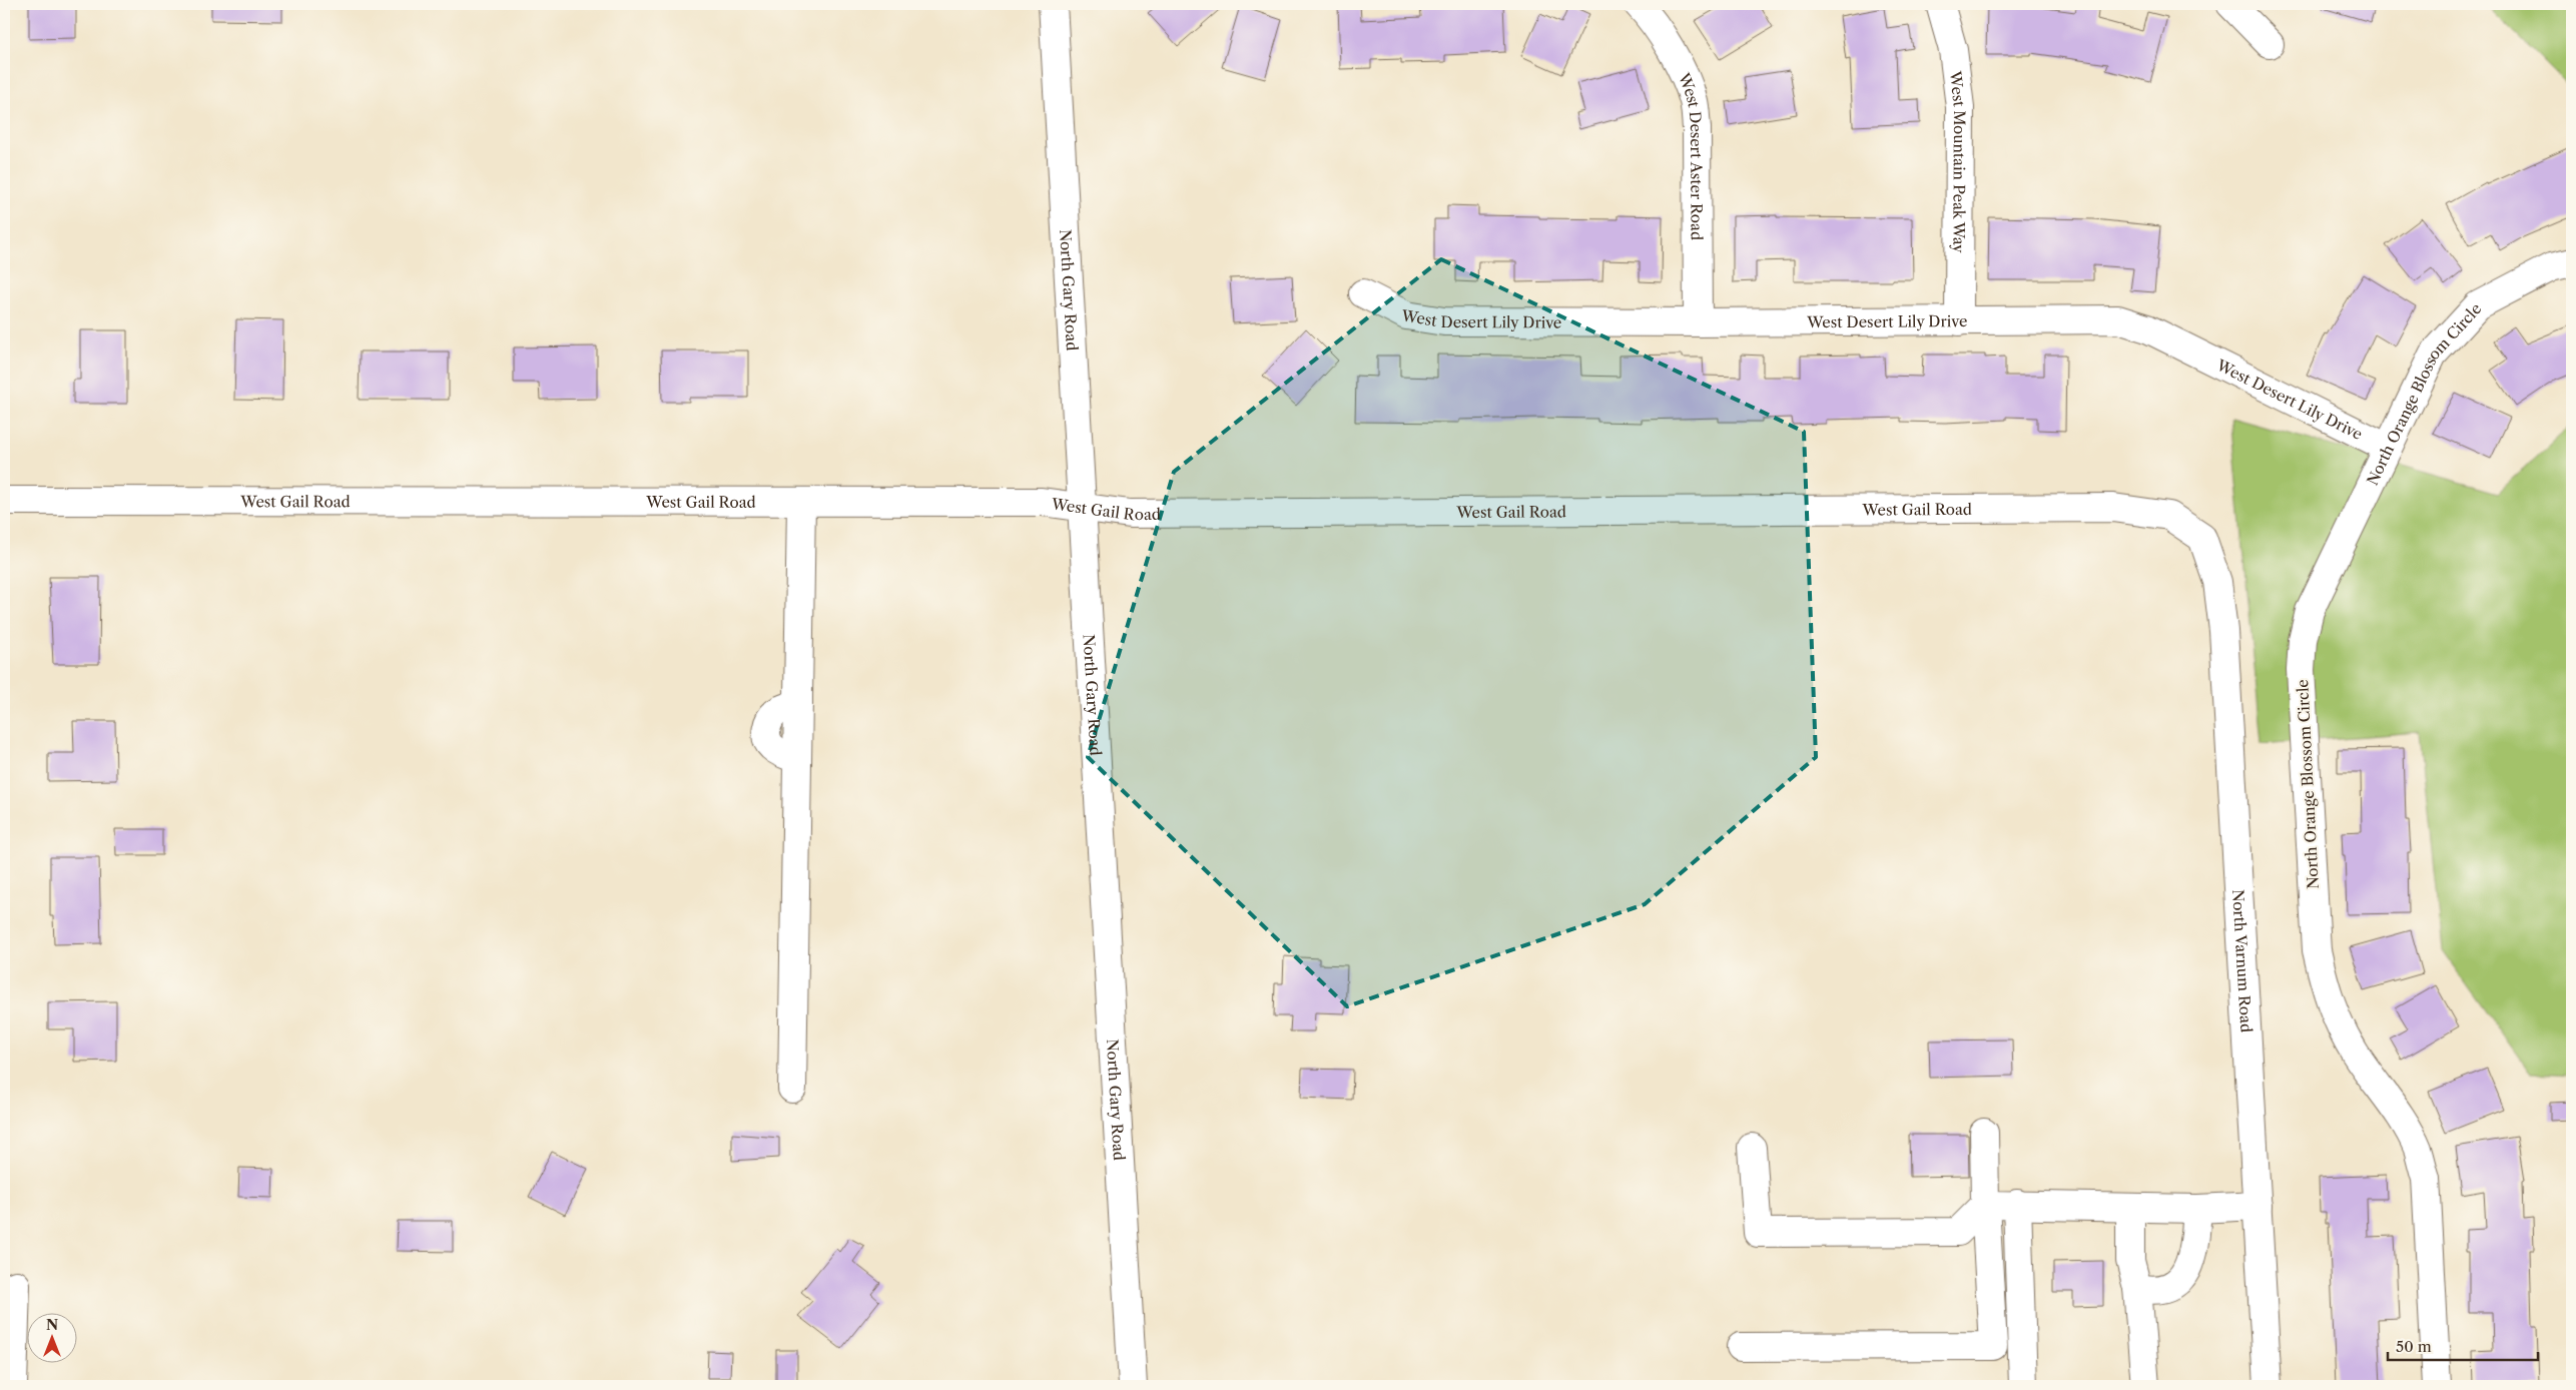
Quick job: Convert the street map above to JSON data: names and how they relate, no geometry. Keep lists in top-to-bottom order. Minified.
{"streets":{"street":["West Desert Aster Road","West Mountain Peak Way","North Gary Road","West Desert Lily Drive","North Orange Blossom Circle","West Gail Road","North Varnum Road"]},"crossings":[["West Desert Aster Road","West Desert Lily Drive"],["West Mountain Peak Way","West Desert Lily Drive"],["North Gary Road","West Gail Road"],["West Desert Lily Drive","North Orange Blossom Circle"],["West Gail Road","North Varnum Road"]],"scale_bar":"50 m","north":"top"}
